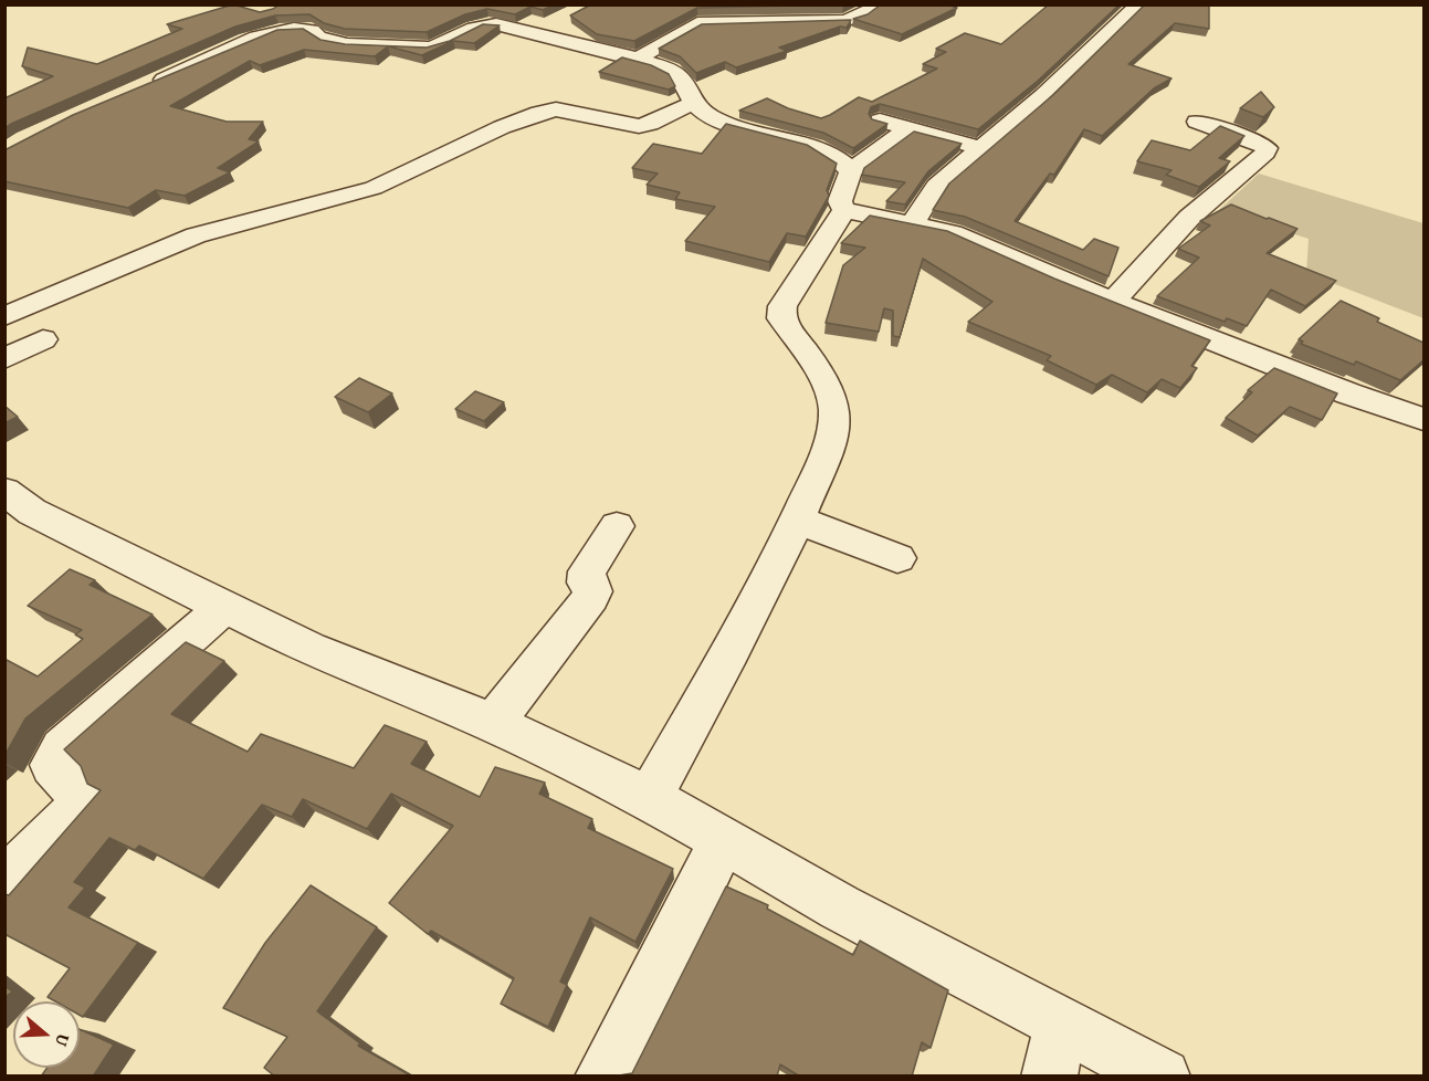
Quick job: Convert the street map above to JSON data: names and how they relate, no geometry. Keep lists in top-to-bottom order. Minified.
{"north":"right"}
